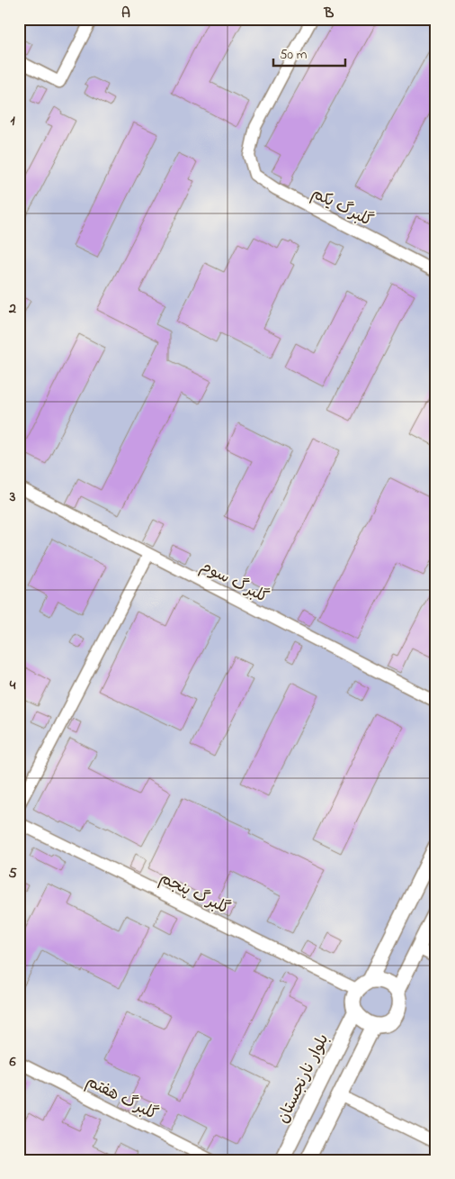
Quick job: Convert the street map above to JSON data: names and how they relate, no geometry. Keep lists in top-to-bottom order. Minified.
{"streets":{"street":["گلبرگ یکم","گلبرگ سوم","گلبرگ پنجم","بلوار نارنجستان","گلبرگ هفتم"]},"crossings":[["گلبرگ پنجم","بلوار نارنجستان"]],"scale_bar":"50 m","grid":{"columns":["A","B"],"rows":["1","2","3","4","5","6"]}}
